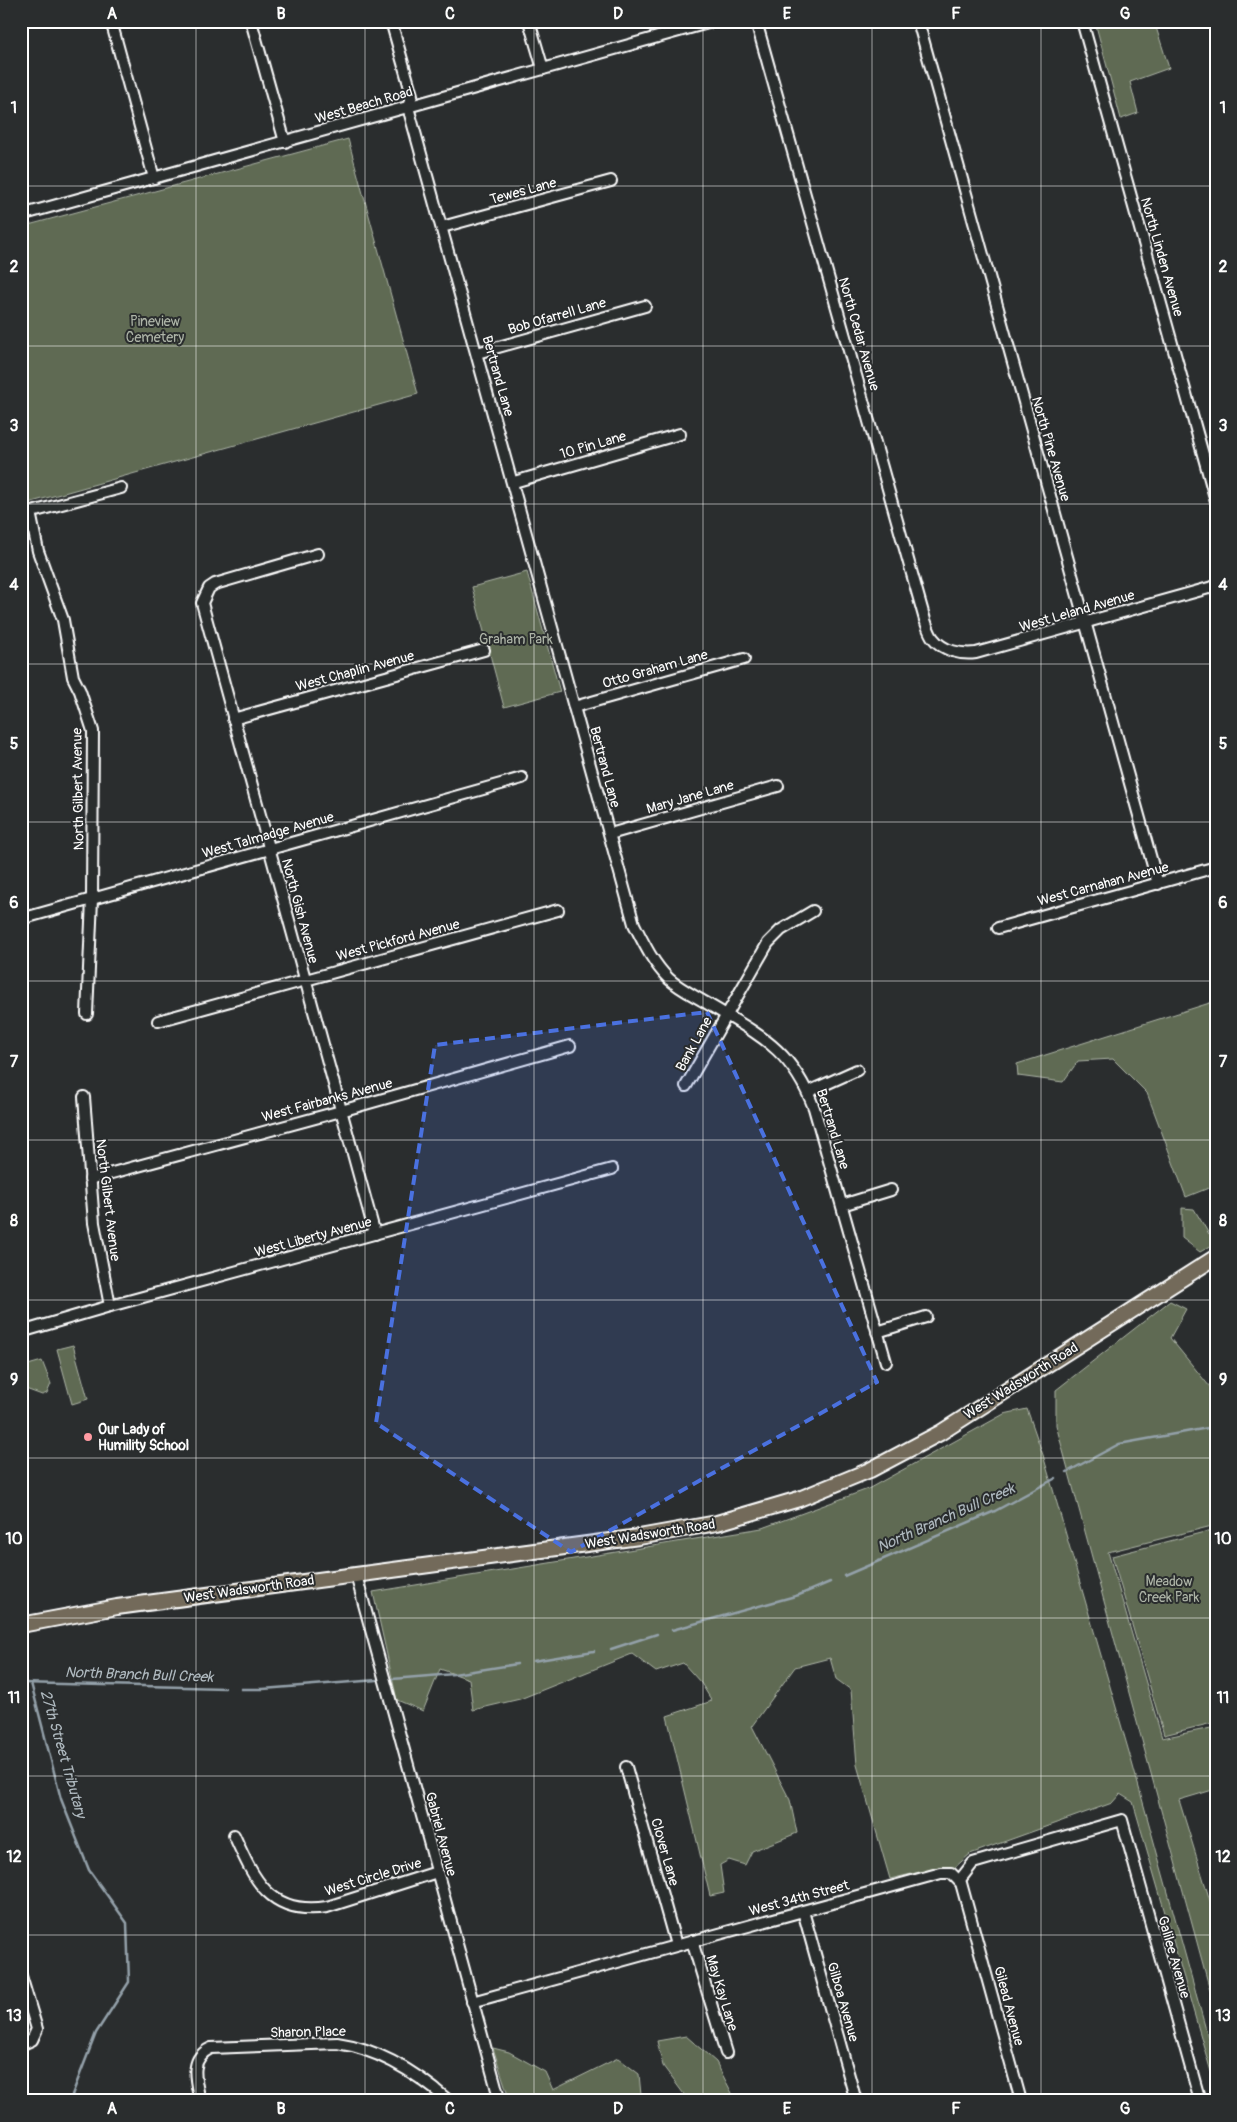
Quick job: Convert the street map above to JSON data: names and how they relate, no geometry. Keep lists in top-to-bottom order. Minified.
{"streets":{"main road":["West Wadsworth Road"],"street":["West Beach Road","Tewes Lane","North Linden Avenue","Bob Ofarrell Lane","North Cedar Avenue","Bertrand Lane","10 Pin Lane","North Pine Avenue","West Leland Avenue","Otto Graham Lane","West Chaplin Avenue","North Gilbert Avenue","Mary Jane Lane","West Talmadge Avenue","West Carnahan Avenue","North Gish Avenue","West Pickford Avenue","Bank Lane","West Fairbanks Avenue","West Liberty Avenue","Gabriel Avenue","Clover Lane","West Circle Drive","West 34th Street","Galilee Avenue","May Kay Lane","Gilboa Avenue","Gilead Avenue","Sharon Place"]},"crossings":[["West Beach Road","Bertrand Lane"],["Tewes Lane","Bertrand Lane"],["Bob Ofarrell Lane","Bertrand Lane"],["North Cedar Avenue","West Leland Avenue"],["Bertrand Lane","10 Pin Lane"],["Bertrand Lane","Otto Graham Lane"],["Bertrand Lane","Mary Jane Lane"],["Bertrand Lane","Bank Lane"],["North Pine Avenue","West Leland Avenue"],["North Pine Avenue","West Carnahan Avenue"],["West Chaplin Avenue","North Gish Avenue"],["North Gilbert Avenue","West Talmadge Avenue"],["North Gilbert Avenue","West Fairbanks Avenue"],["North Gilbert Avenue","West Liberty Avenue"],["West Talmadge Avenue","North Gish Avenue"],["North Gish Avenue","West Pickford Avenue"],["North Gish Avenue","West Fairbanks Avenue"],["North Gish Avenue","West Liberty Avenue"],["West Wadsworth Road","Gabriel Avenue"],["Gabriel Avenue","West Circle Drive"],["Gabriel Avenue","West 34th Street"],["Clover Lane","West 34th Street"],["West 34th Street","Galilee Avenue"],["West 34th Street","May Kay Lane"],["West 34th Street","Gilboa Avenue"],["West 34th Street","Gilead Avenue"],["Galilee Avenue","Gilead Avenue"]],"water":["North Branch Bull Creek","27th Street Tributary"],"parks":["Pineview Cemetery","Graham Park","Meadow Creek Park"],"places":["Our Lady of Humility School"],"grid":{"columns":["A","B","C","D","E","F","G"],"rows":["1","2","3","4","5","6","7","8","9","10","11","12","13"]}}
